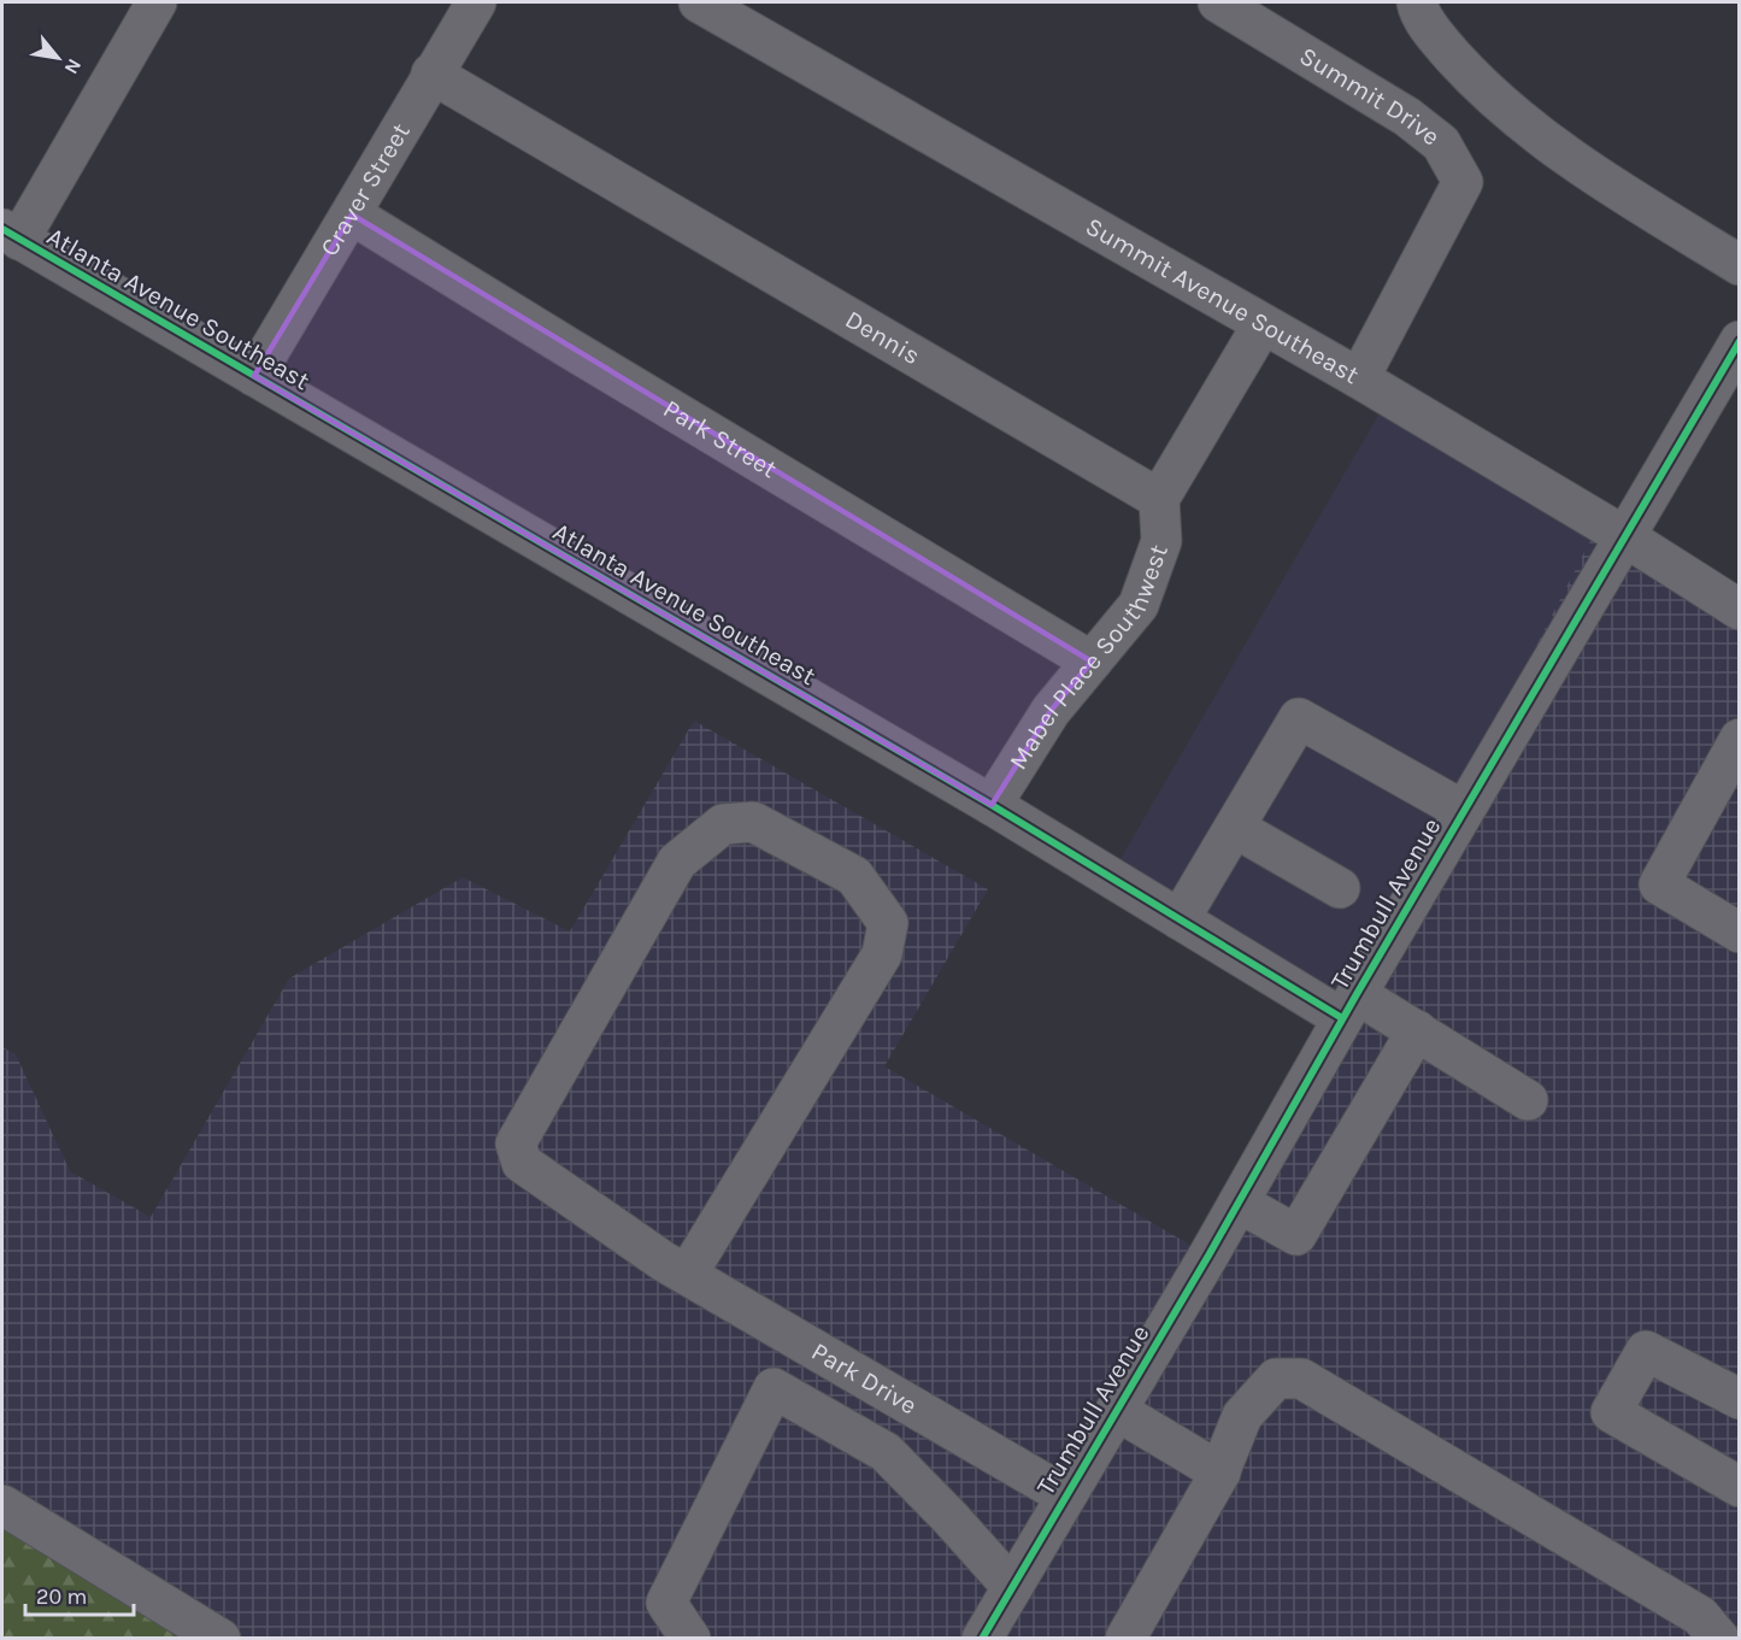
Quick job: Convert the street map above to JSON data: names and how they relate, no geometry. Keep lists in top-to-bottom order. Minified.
{"streets":{"street":["Summit Drive","Craver Street","Summit Avenue Southeast","Atlanta Avenue Southeast","Dennis","Park Street","Mabel Place Southwest","Trumbull Avenue","Park Drive"]},"crossings":[["Summit Drive","Summit Avenue Southeast"],["Craver Street","Atlanta Avenue Southeast"],["Craver Street","Dennis"],["Craver Street","Park Street"],["Summit Avenue Southeast","Trumbull Avenue"],["Atlanta Avenue Southeast","Mabel Place Southwest"],["Atlanta Avenue Southeast","Trumbull Avenue"],["Dennis","Mabel Place Southwest"],["Park Street","Mabel Place Southwest"],["Trumbull Avenue","Park Drive"]],"scale_bar":"20 m","north":"bottom right"}
